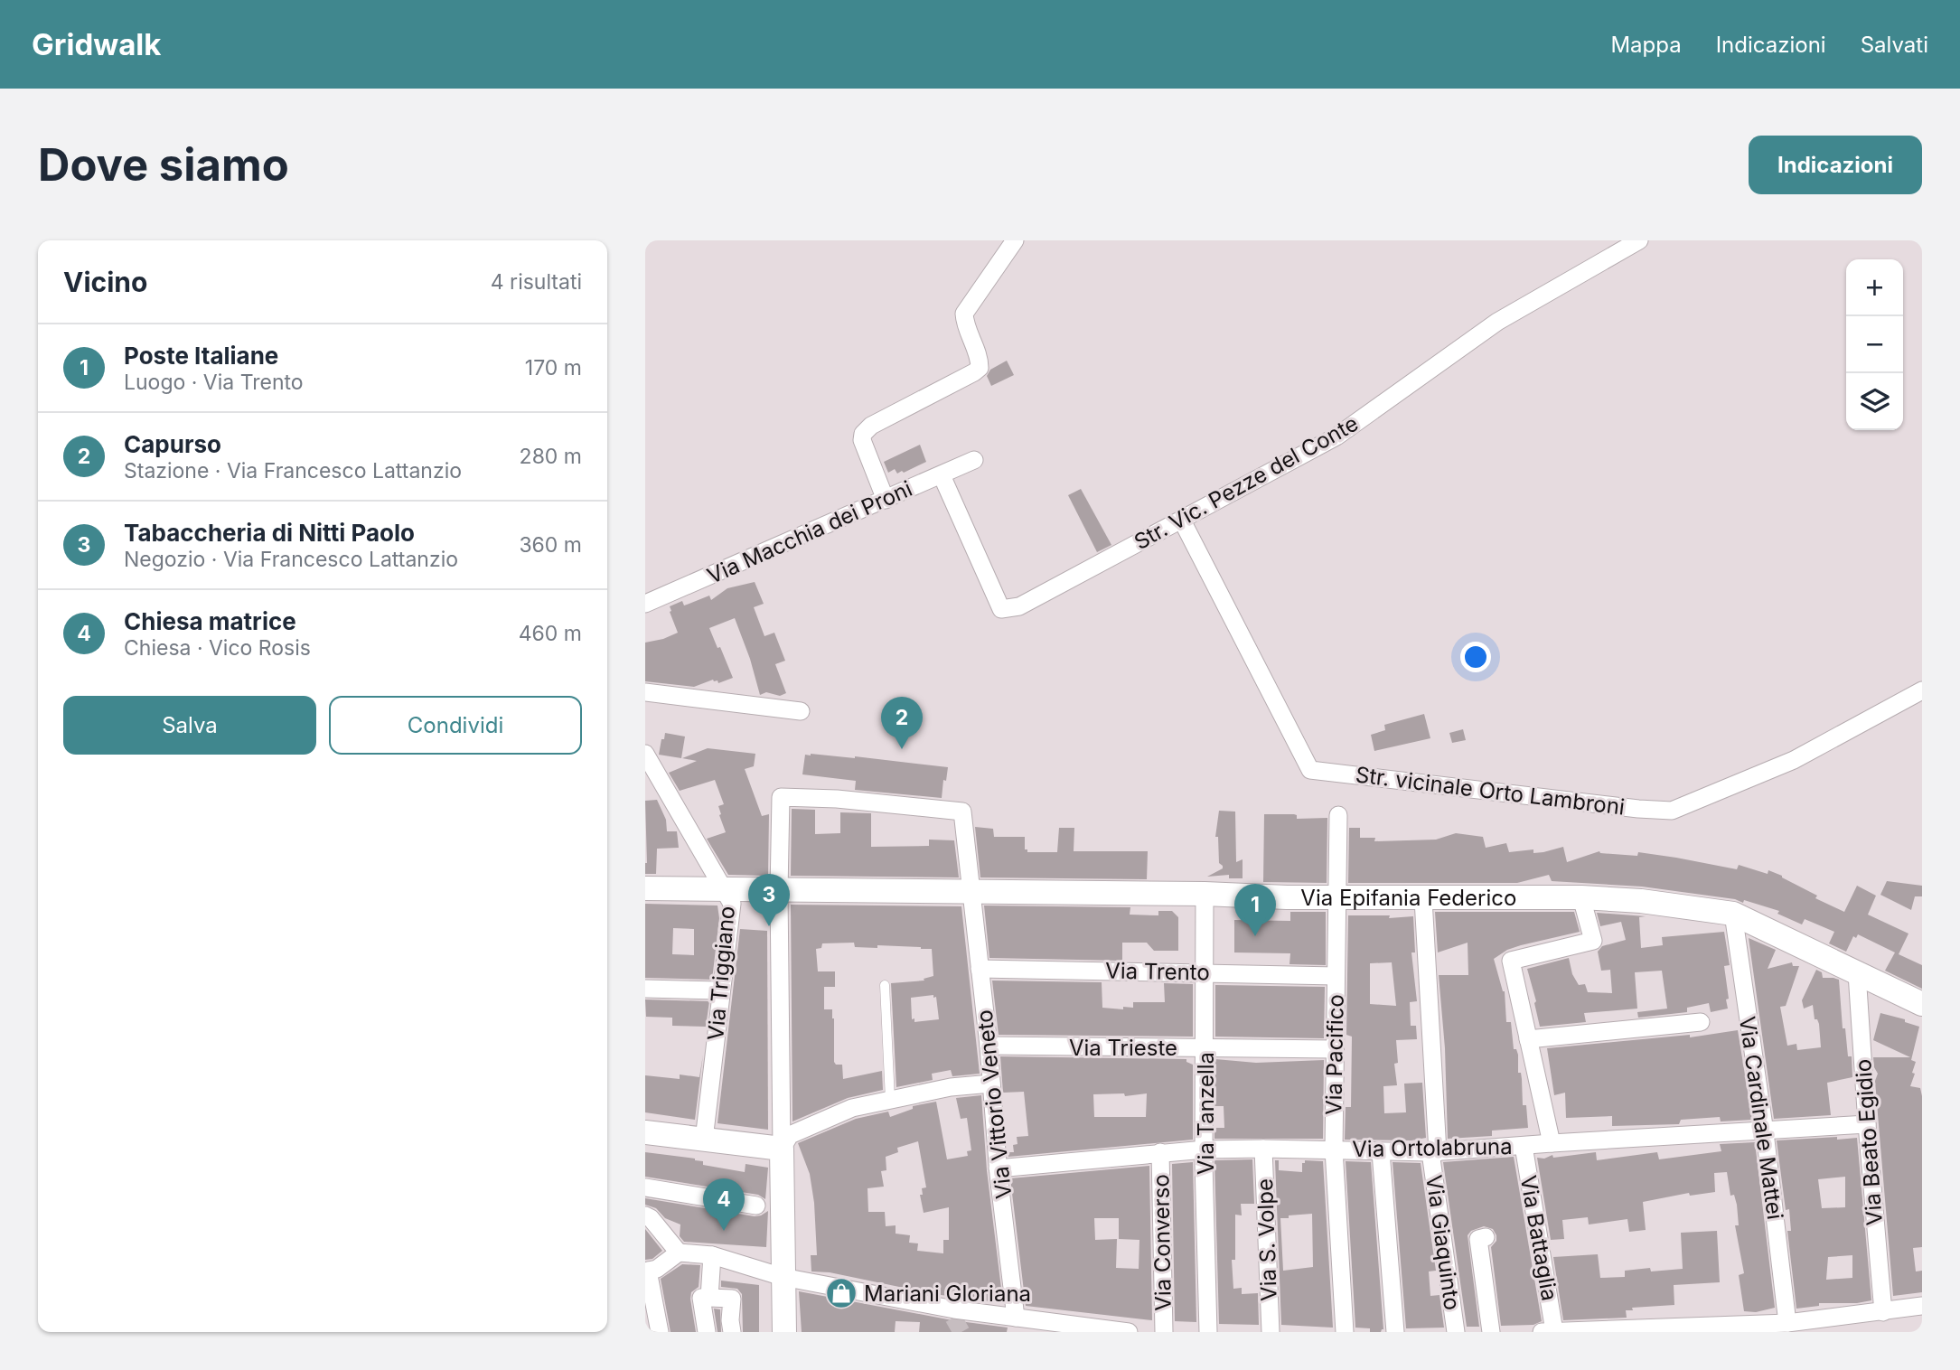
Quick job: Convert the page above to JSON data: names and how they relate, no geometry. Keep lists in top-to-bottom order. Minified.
{"streets":{"main road":["Via Epifania Federico"],"street":["Str. Vic. Pezze del Conte","Via Macchia dei Proni","Str. vicinale Orto Lambroni","Via Trento","Via Triggiano","Via Trieste","Via Pacifico","Via Vittorio Veneto","Via Tanzella","Via Cardinale Mattei","Via Beato Egidio","Via Ortolabruna","Via Battaglia","Via S. Volpe","Via Converso","Via Giaquinto"]},"crossings":[["Str. Vic. Pezze del Conte","Via Macchia dei Proni"],["Str. Vic. Pezze del Conte","Str. vicinale Orto Lambroni"],["Via Epifania Federico","Via Triggiano"],["Via Epifania Federico","Via Pacifico"],["Via Epifania Federico","Via Vittorio Veneto"],["Via Epifania Federico","Via Tanzella"],["Via Epifania Federico","Via Cardinale Mattei"],["Via Epifania Federico","Via Beato Egidio"],["Via Epifania Federico","Via Giaquinto"],["Via Trento","Via Pacifico"],["Via Trento","Via Vittorio Veneto"],["Via Trento","Via Tanzella"],["Via Trieste","Via Pacifico"],["Via Trieste","Via Vittorio Veneto"],["Via Trieste","Via Tanzella"],["Via Pacifico","Via Ortolabruna"],["Via Vittorio Veneto","Via Ortolabruna"],["Via Tanzella","Via Ortolabruna"],["Via Cardinale Mattei","Via Ortolabruna"],["Via Beato Egidio","Via Ortolabruna"],["Via Ortolabruna","Via Battaglia"],["Via Ortolabruna","Via S. Volpe"],["Via Ortolabruna","Via Converso"],["Via Ortolabruna","Via Giaquinto"]],"places":{"shop":["Mariani Gloriana"]},"page":{"header":"Gridwalk","nav":["Mappa","Indicazioni","Salvati"],"buttons":["Indicazioni",["Salva","Condividi"]],"title":"Dove siamo","heading":["Vicino","4 risultati"],"map_buttons":["+","−"],"list":[{"mark":"1","name":"Poste Italiane","note":"Luogo · Via Trento","value":"170 m"},{"mark":"2","name":"Capurso","note":"Stazione · Via Francesco Lattanzio","value":"280 m"},{"mark":"3","name":"Tabaccheria di Nitti Paolo","note":"Negozio · Via Francesco Lattanzio","value":"360 m"},{"mark":"4","name":"Chiesa matrice","note":"Chiesa · Vico Rosis","value":"460 m"}],"pins":["2","3","1","4"]}}
